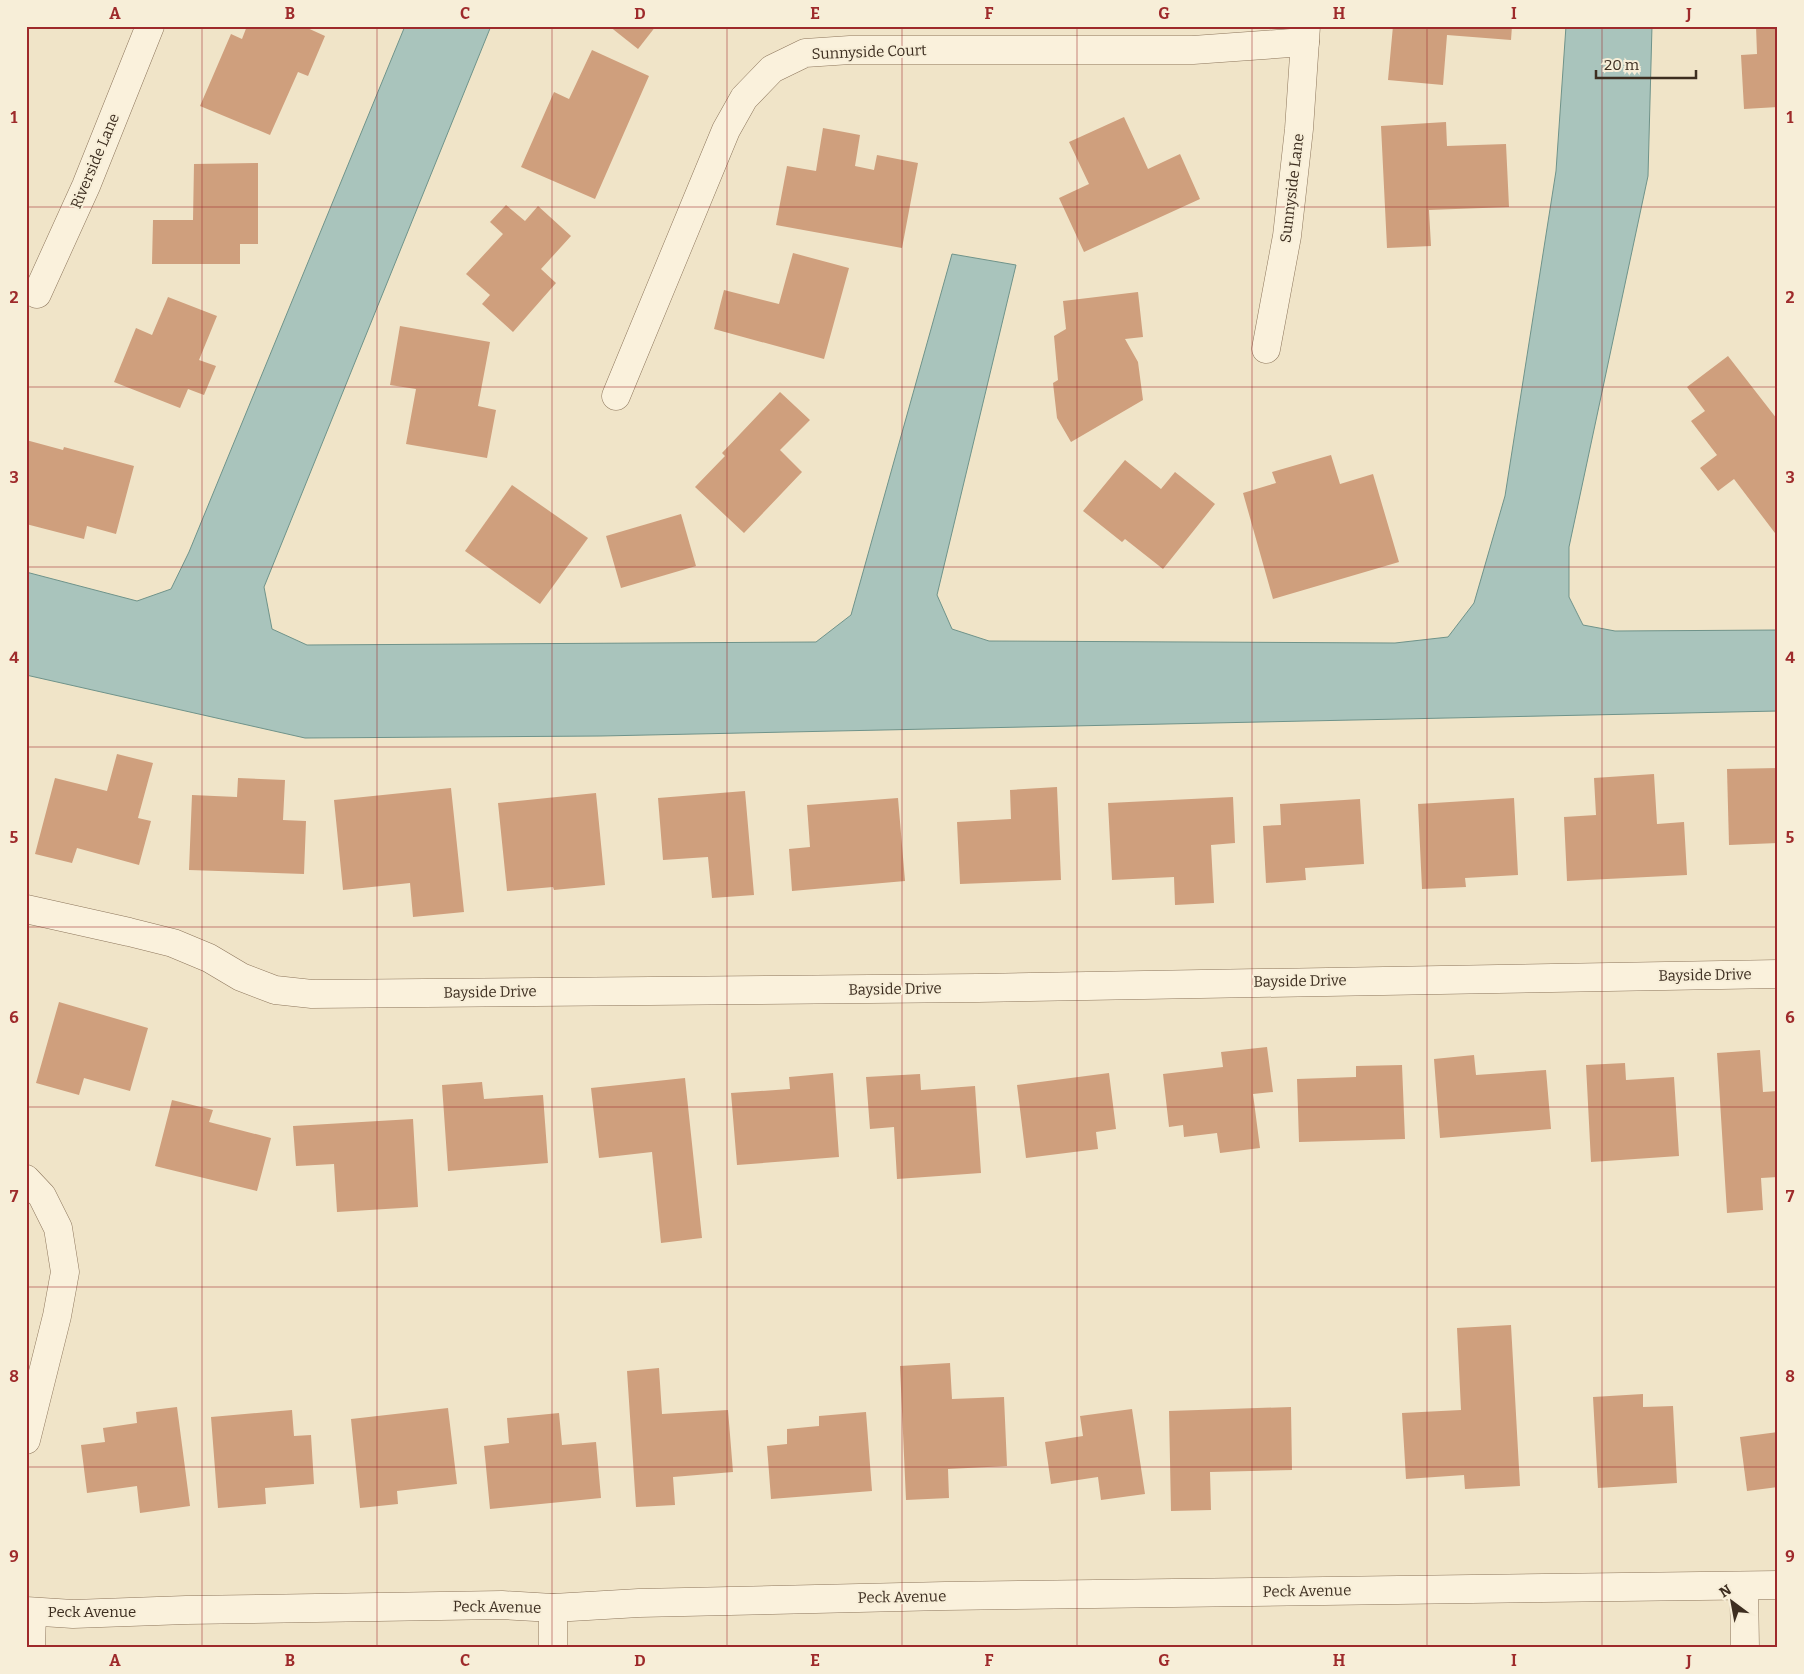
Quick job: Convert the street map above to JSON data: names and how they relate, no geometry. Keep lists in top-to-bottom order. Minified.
{"streets":{"street":["Sunnyside Court","Riverside Lane","Sunnyside Lane","Bayside Drive","Peck Avenue"]},"crossings":[["Sunnyside Court","Sunnyside Lane"]],"scale_bar":"20 m","north":"top left","grid":{"columns":["A","B","C","D","E","F","G","H","I","J"],"rows":["1","2","3","4","5","6","7","8","9"]}}
